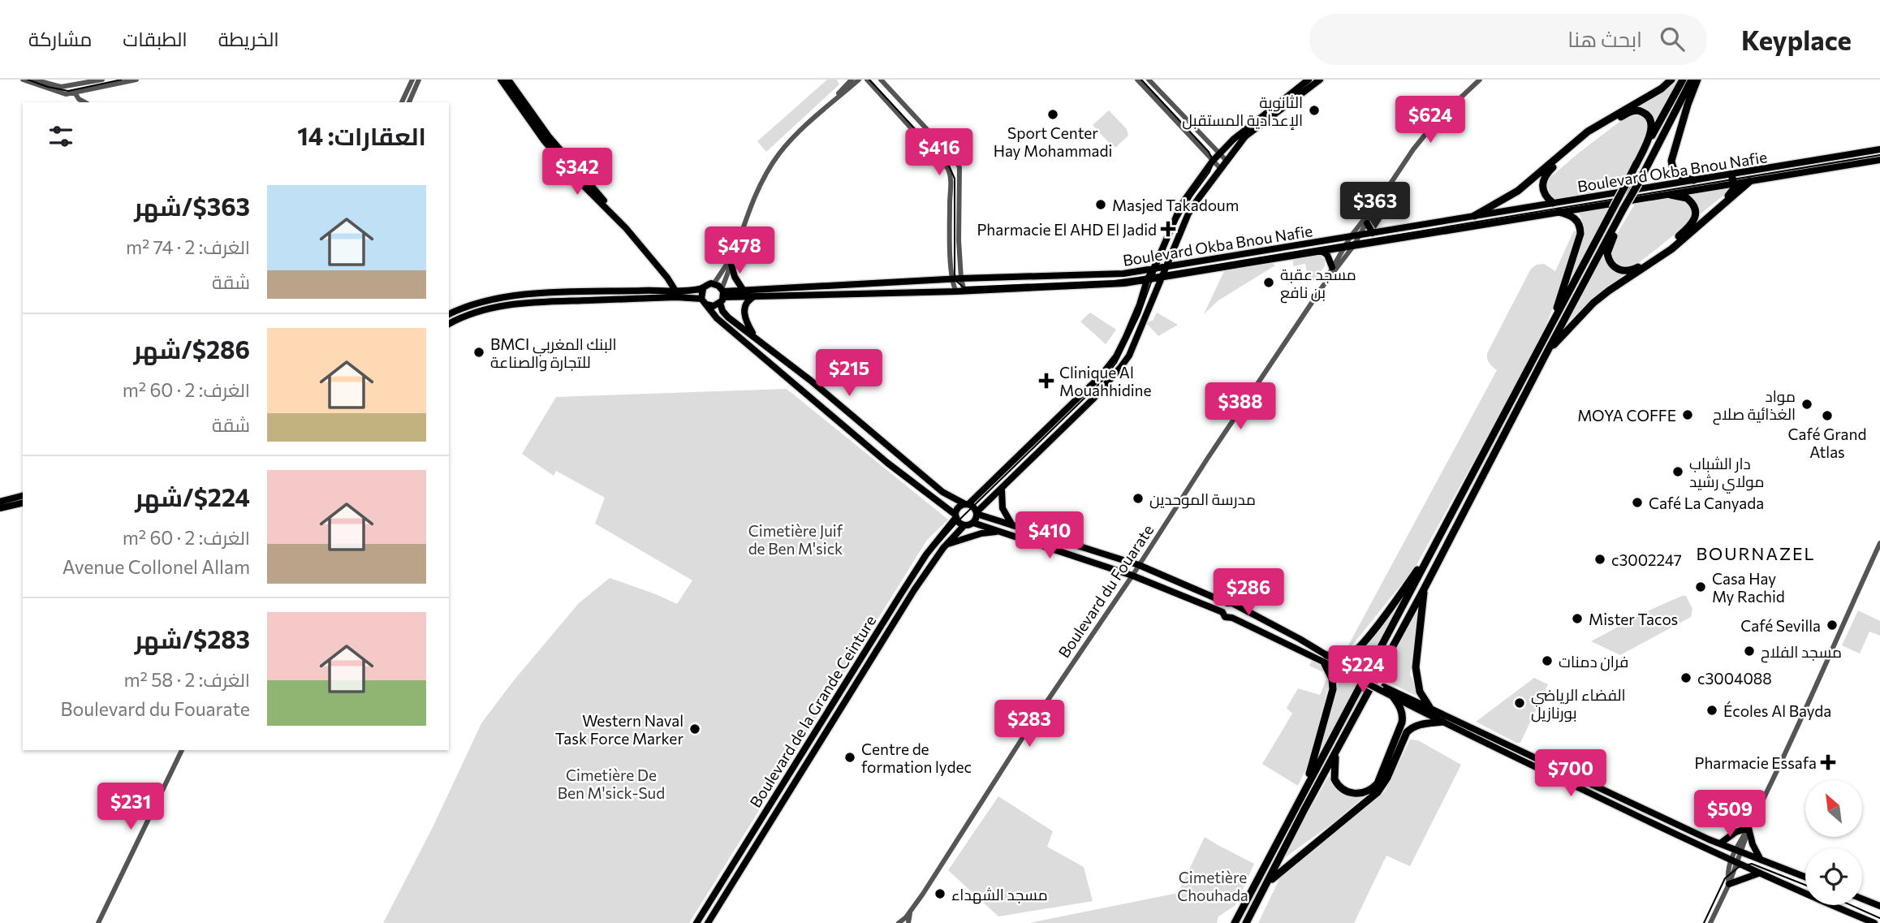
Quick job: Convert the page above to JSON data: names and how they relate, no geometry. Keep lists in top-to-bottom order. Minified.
{"streets":{"main road":["Boulevard Okba Bnou Nafie","Boulevard de la Grande Ceinture"],"street":["Boulevard du Fouarate"]},"crossings":[["Boulevard Okba Bnou Nafie","Boulevard du Fouarate"]],"districts":["BOURNAZEL"],"parks":["Cimetière Juif de Ben M'sick","Cimetière De Ben M'sick-Sud","Cimetière Chouhada"],"places":{"other":["الثانوية الإعدادية المستقبل","Sport Center Hay Mohammadi","Masjed Takadoum","مسجد عقبة بن نافع","BMCI البنك المغربي للتجارة والصناعة","مواد الغذائية صلاح","MOYA COFFE","Café Grand Atlas","دار الشباب مولاي رشيد","مدرسة الموحدين","Café La Canyada","c3002247","Casa Hay My Rachid","Mister Tacos","Café Sevilla","مسجد الفلاح","فران دمنات","c3004088","الفضاء الرياضي بورنازيل","Écoles Al Bayda","Western Naval Task Force Marker","Centre de formation lydec","مسجد الشهداء"],"health":["Pharmacie El AHD El Jadid","Clinique Al Mouahhidine","Pharmacie Essafa"]},"north":"top left","page":{"header":"Keyplace","search":"ابحث هنا","nav":["الخريطة","الطبقات","مشاركة"],"price":["$624","$416","$342","$363","$478","$215","$388","$410","$286","$224","$283","$700","$231","$509"],"heading":"العقارات: 14","list":[{"name":"$363/شهر","note":"الغرف: 2 · 74 m² · شقة"},{"name":"$286/شهر","note":"الغرف: 2 · 60 m² · شقة"},{"name":"$224/شهر","note":"الغرف: 2 · 60 m² · Avenue Collonel Allam"},{"name":"$283/شهر","note":"الغرف: 2 · 58 m² · Boulevard du Fouarate"}]}}
